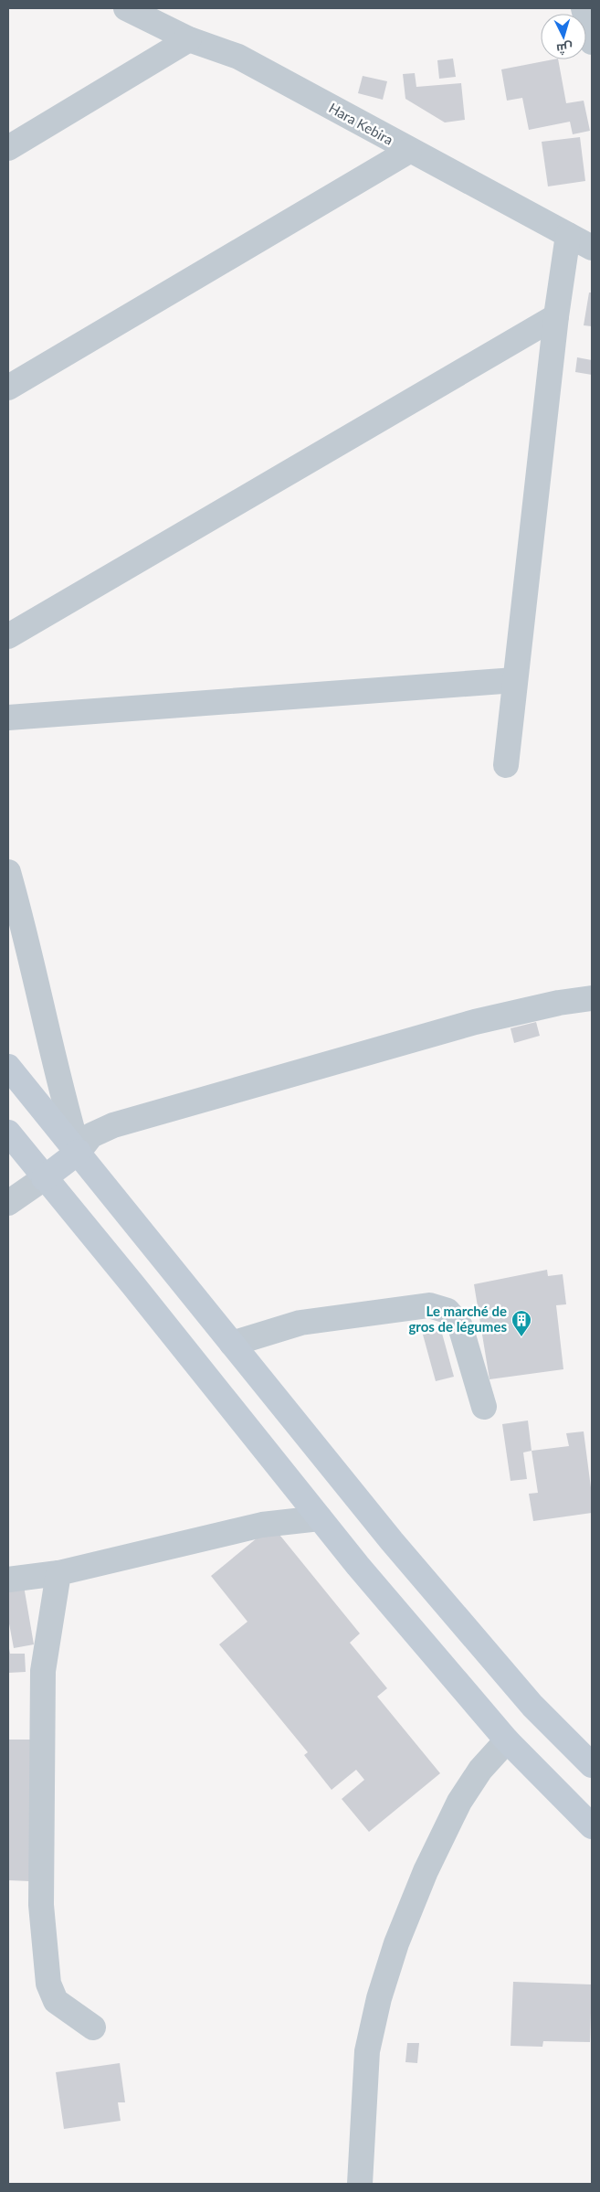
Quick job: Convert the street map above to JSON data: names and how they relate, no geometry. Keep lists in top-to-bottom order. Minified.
{"streets":{"street":["Hara Kebira"]},"places":{"building":["Le marché de gros de légumes"]},"north":"bottom"}
